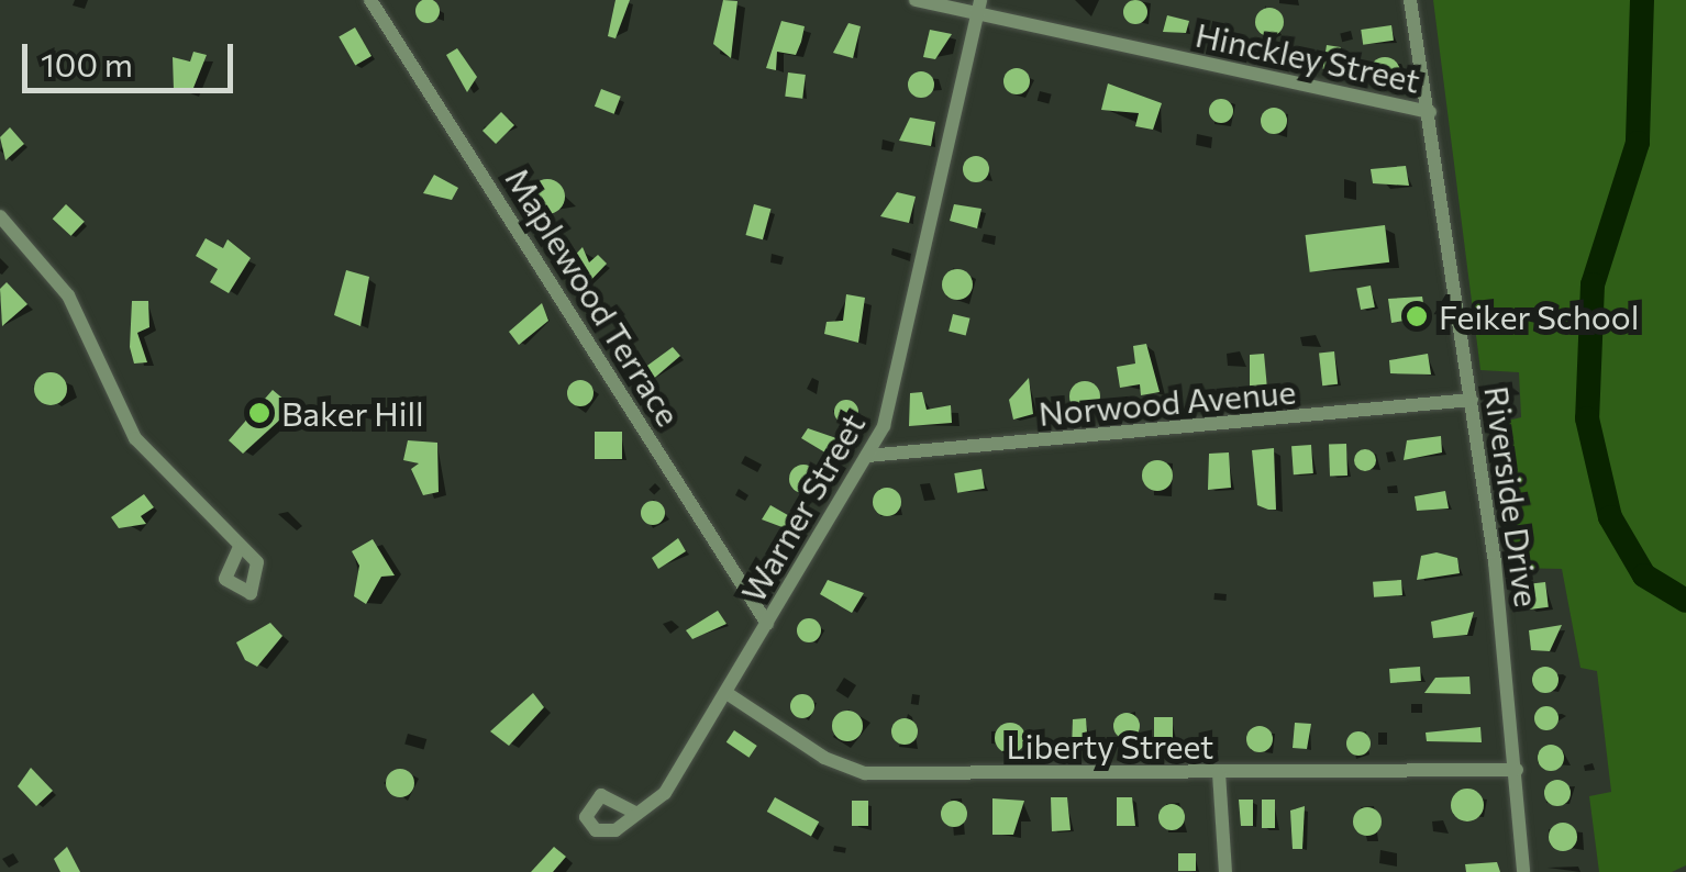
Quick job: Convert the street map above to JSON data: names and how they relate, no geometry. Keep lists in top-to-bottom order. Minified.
{"streets":{"street":["Hinckley Street","Maplewood Terrace","Norwood Avenue","Riverside Drive","Warner Street","Liberty Street"]},"crossings":[["Hinckley Street","Riverside Drive"],["Hinckley Street","Warner Street"],["Maplewood Terrace","Warner Street"],["Norwood Avenue","Riverside Drive"],["Norwood Avenue","Warner Street"],["Riverside Drive","Liberty Street"],["Warner Street","Liberty Street"]],"places":["Feiker School","Baker Hill"],"scale_bar":"100 m"}
